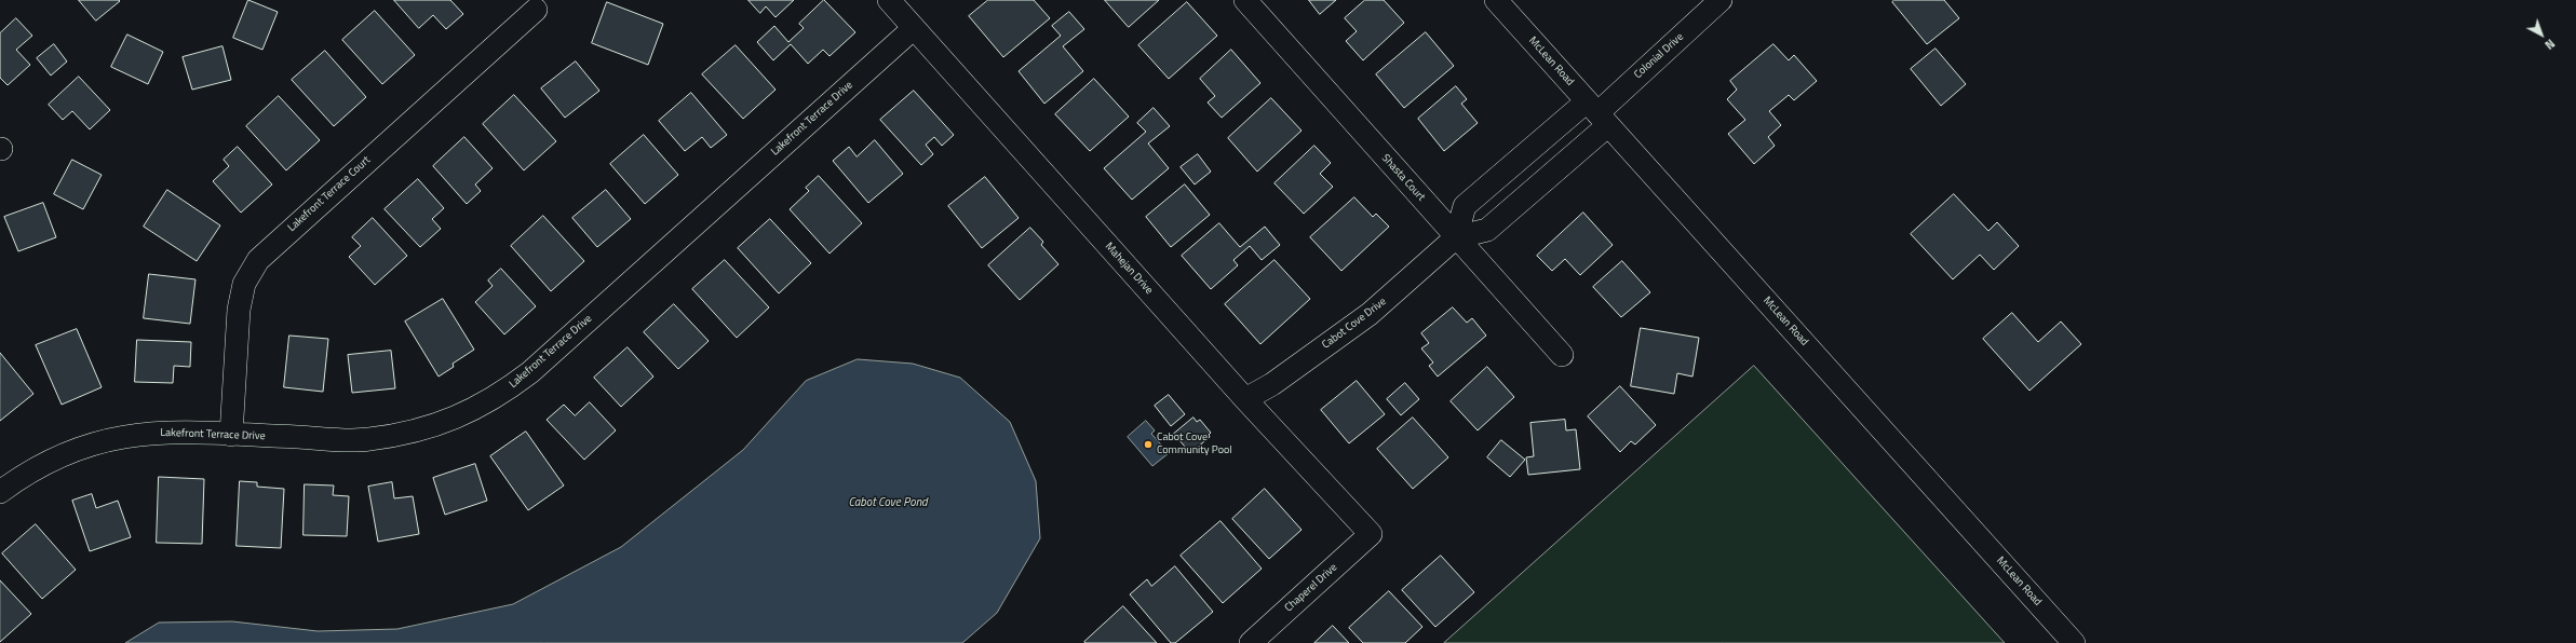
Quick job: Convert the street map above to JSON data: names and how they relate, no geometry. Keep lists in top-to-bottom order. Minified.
{"streets":{"street":["Colonial Drive","McLean Road","Lakefront Terrace Drive","Shasta Court","Lakefront Terrace Court","Mahejan Drive","Cabot Cove Drive","Chaperel Drive"]},"crossings":[["Colonial Drive","McLean Road"],["Colonial Drive","Cabot Cove Drive"],["McLean Road","Cabot Cove Drive"],["Lakefront Terrace Drive","Lakefront Terrace Court"],["Lakefront Terrace Drive","Mahejan Drive"],["Shasta Court","Cabot Cove Drive"],["Mahejan Drive","Cabot Cove Drive"],["Mahejan Drive","Chaperel Drive"]],"water":["Cabot Cove Pond"],"places":["Cabot Cove Community Pool"],"north":"bottom right"}
